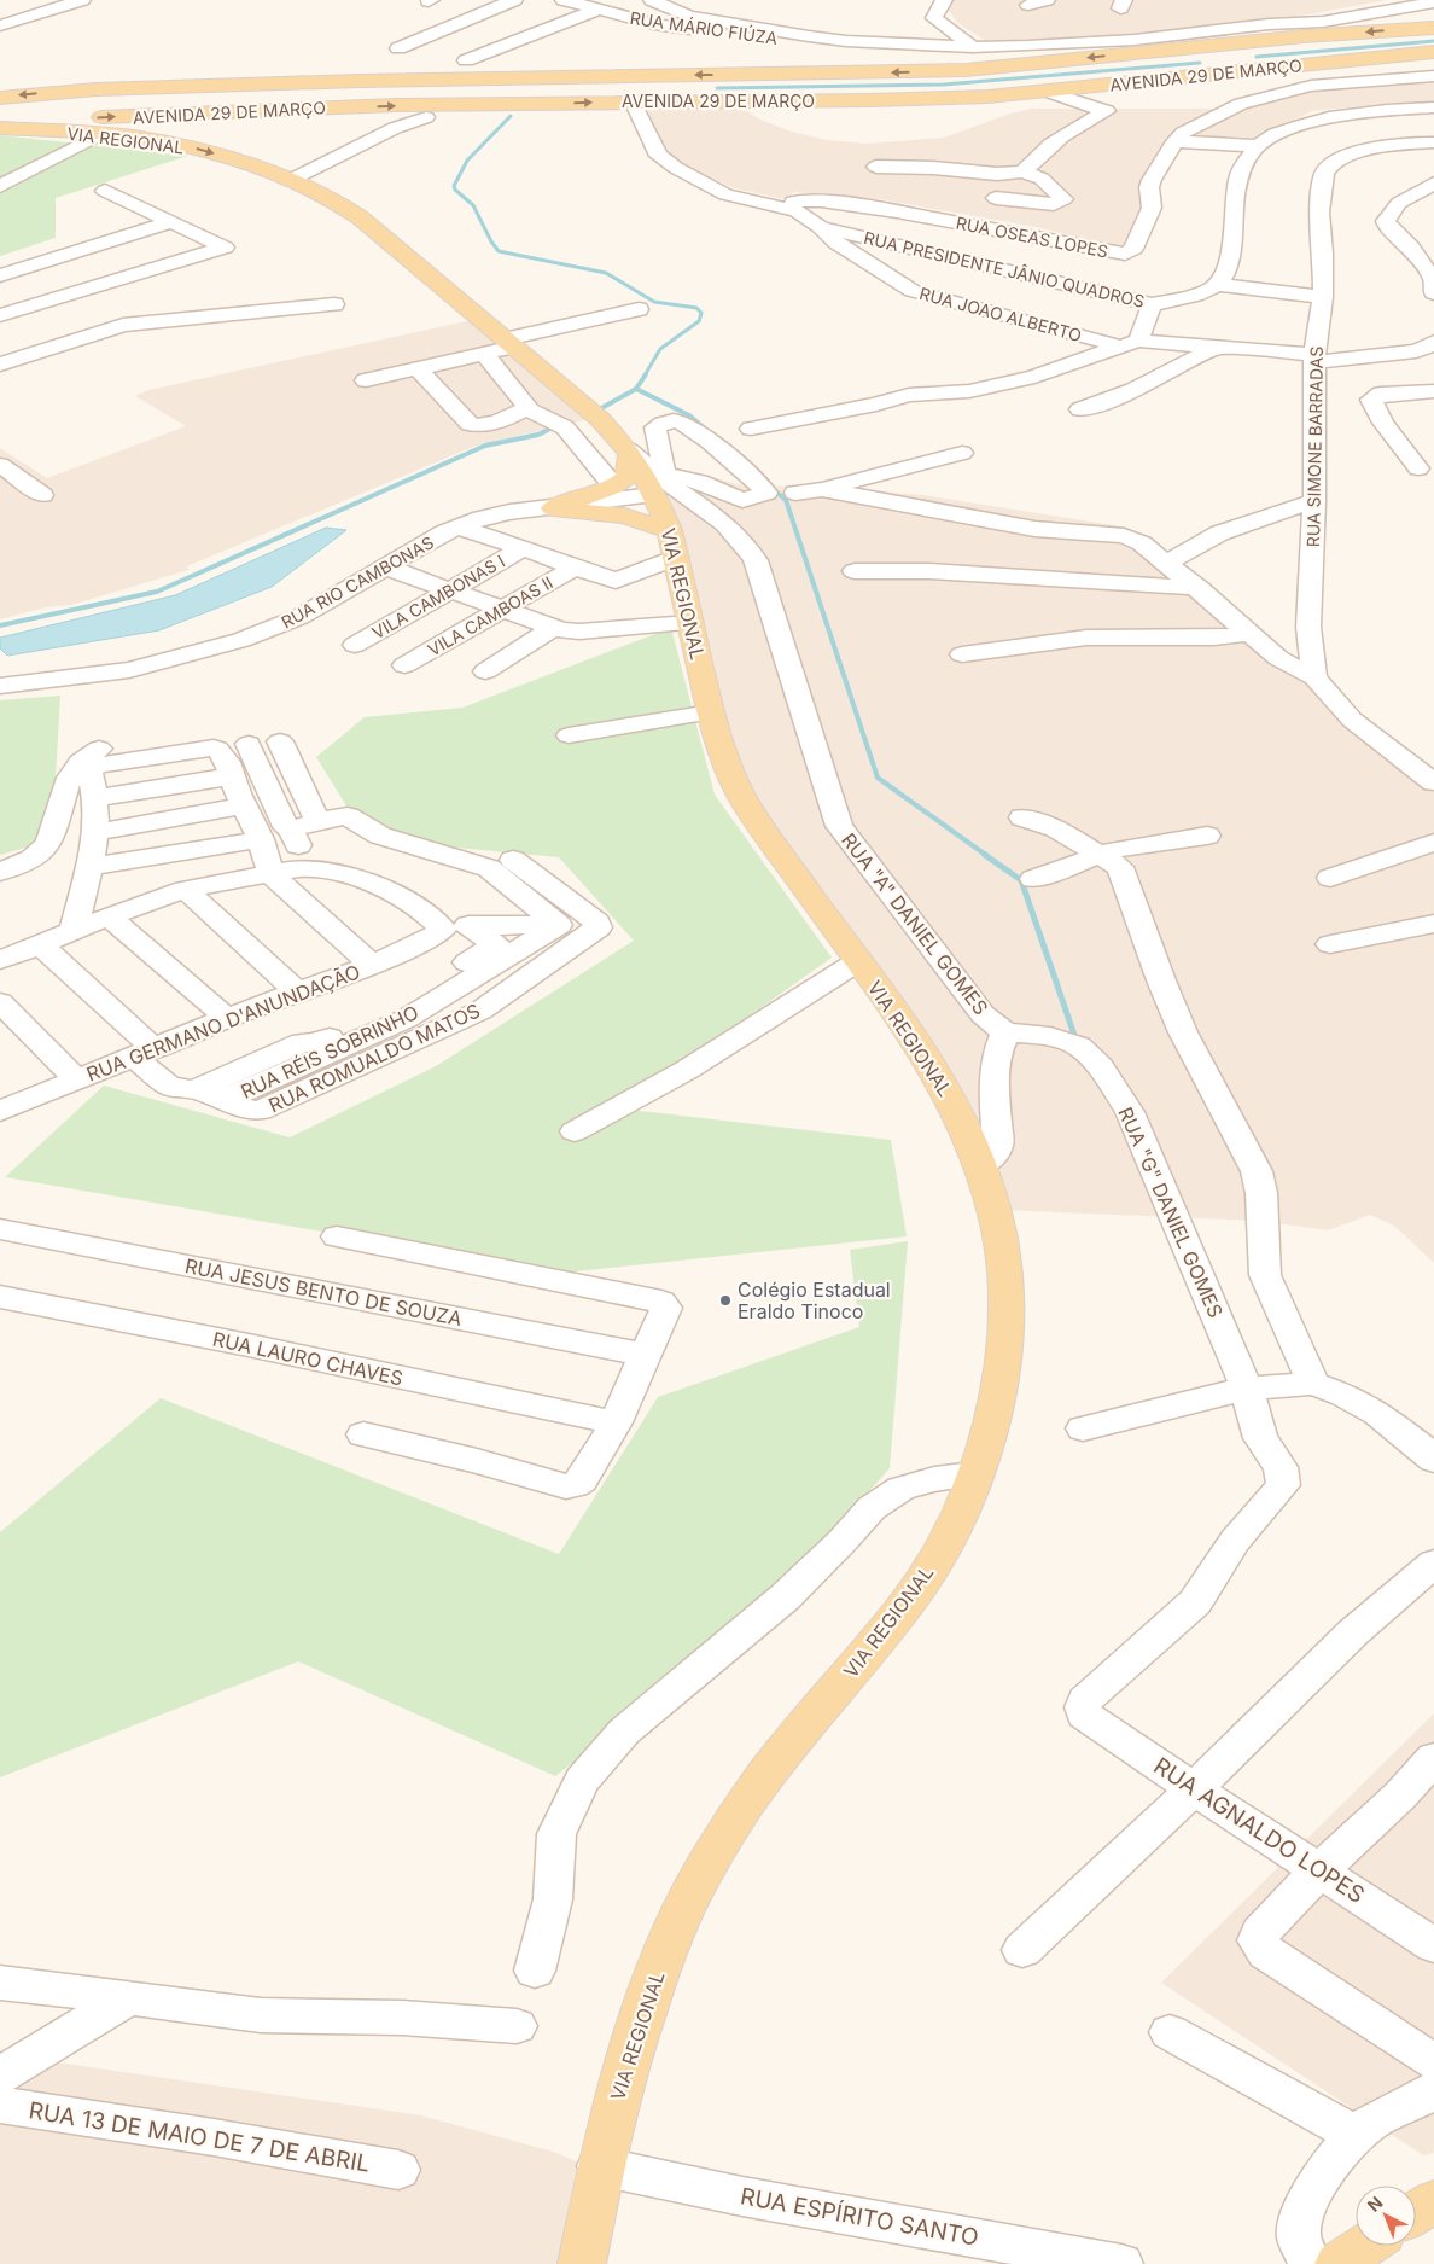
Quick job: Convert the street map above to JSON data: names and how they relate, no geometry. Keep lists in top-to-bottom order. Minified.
{"streets":{"main road":["AVENIDA 29 DE MARÇO","VIA REGIONAL"],"street":["RUA MÁRIO FIÚZA","RUA OSEAS LOPES","RUA PRESIDENTE JÂNIO QUADROS","RUA JOAO ALBERTO","RUA SIMONE BARRADAS","RUA RIO CAMBONAS","VILA CAMBONAS I","VILA CAMBOAS II","RUA \"A\" DANIEL GOMES","RUA GERMANO D'ANUNDAÇÃO","RUA RÉIS SOBRINHO","RUA ROMUALDO MATOS","RUA \"G\" DANIEL GOMES","RUA JESUS BENTO DE SOUZA","RUA LAURO CHAVES","RUA AGNALDO LOPES","RUA 13 DE MAIO DE 7 DE ABRIL","RUA ESPÍRITO SANTO"]},"crossings":[["AVENIDA 29 DE MARÇO","VIA REGIONAL"],["VIA REGIONAL","RUA RIO CAMBONAS"],["VIA REGIONAL","RUA \"A\" DANIEL GOMES"],["VIA REGIONAL","RUA ESPÍRITO SANTO"],["RUA OSEAS LOPES","RUA JOAO ALBERTO"],["RUA PRESIDENTE JÂNIO QUADROS","RUA JOAO ALBERTO"],["RUA JOAO ALBERTO","RUA SIMONE BARRADAS"],["RUA RIO CAMBONAS","RUA \"A\" DANIEL GOMES"],["RUA \"A\" DANIEL GOMES","RUA \"G\" DANIEL GOMES"],["RUA GERMANO D'ANUNDAÇÃO","RUA ROMUALDO MATOS"],["RUA RÉIS SOBRINHO","RUA ROMUALDO MATOS"],["RUA \"G\" DANIEL GOMES","RUA AGNALDO LOPES"]],"places":["Colégio Estadual Eraldo Tinoco"],"north":"top left"}
